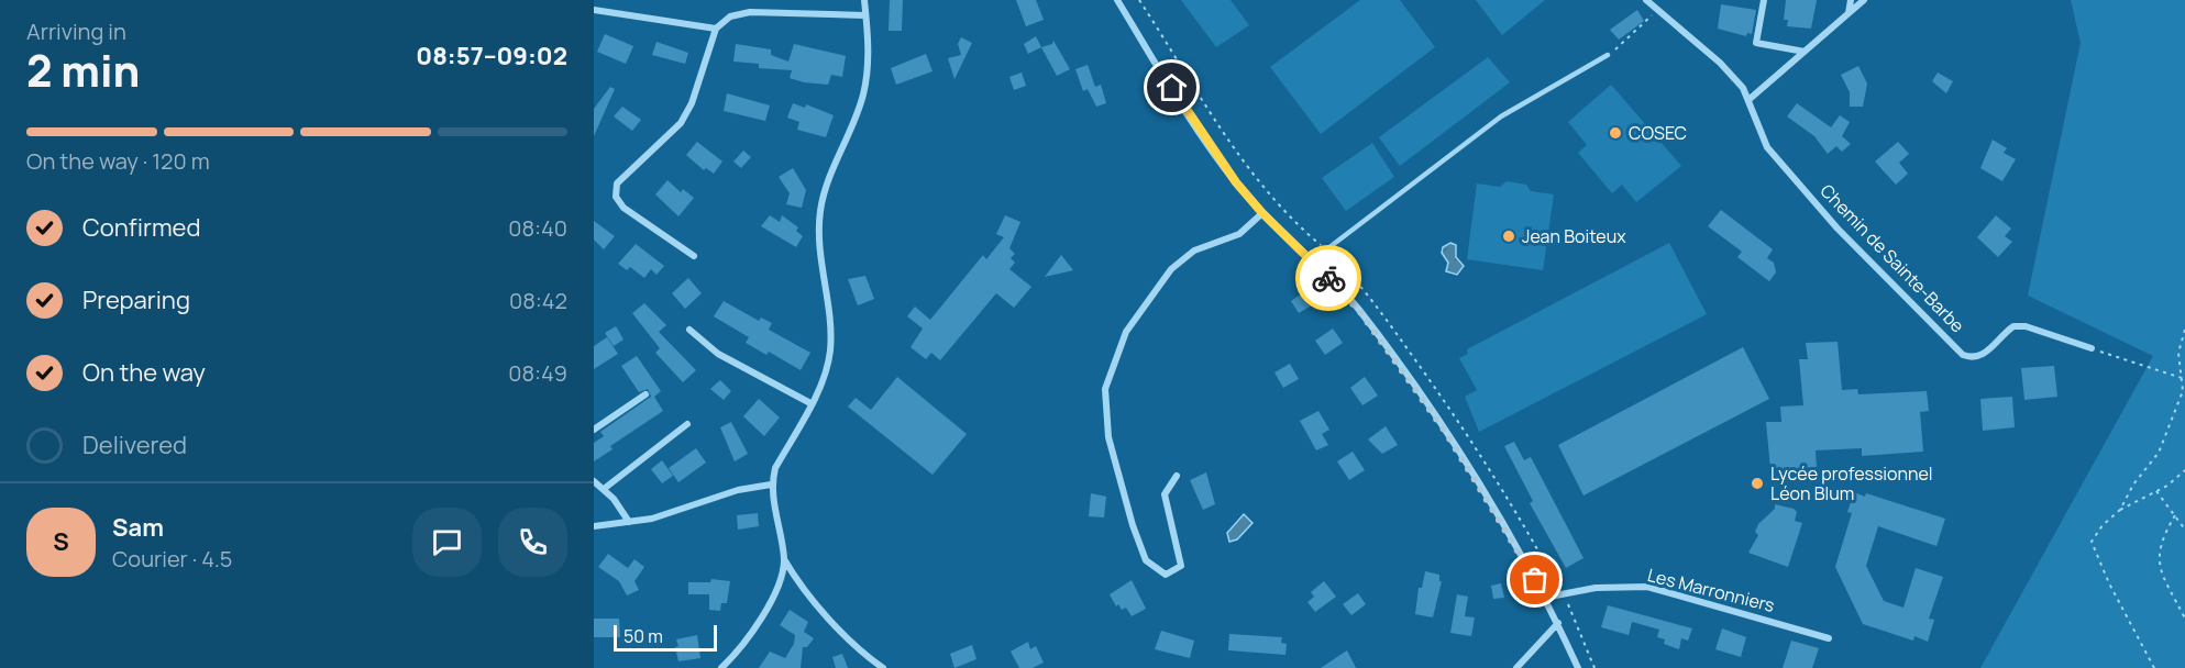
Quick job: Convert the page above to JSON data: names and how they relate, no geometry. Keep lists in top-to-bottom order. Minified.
{"streets":{"street":["Chemin de Sainte-Barbe","Les Marronniers"]},"places":["COSEC","Jean Boiteux","Lycée professionnel Léon Blum"],"scale_bar":"50 m","page":{"heading":["2 min","Arriving in","08:57–09:02"],"panel":["Sam","Courier · 4.5"],"bar":"On the way · 120 m","list":[["Confirmed","08:40"],["Preparing","08:42"],["On the way","08:49"],"Delivered"],"round":"S","scale":"50 m"}}
